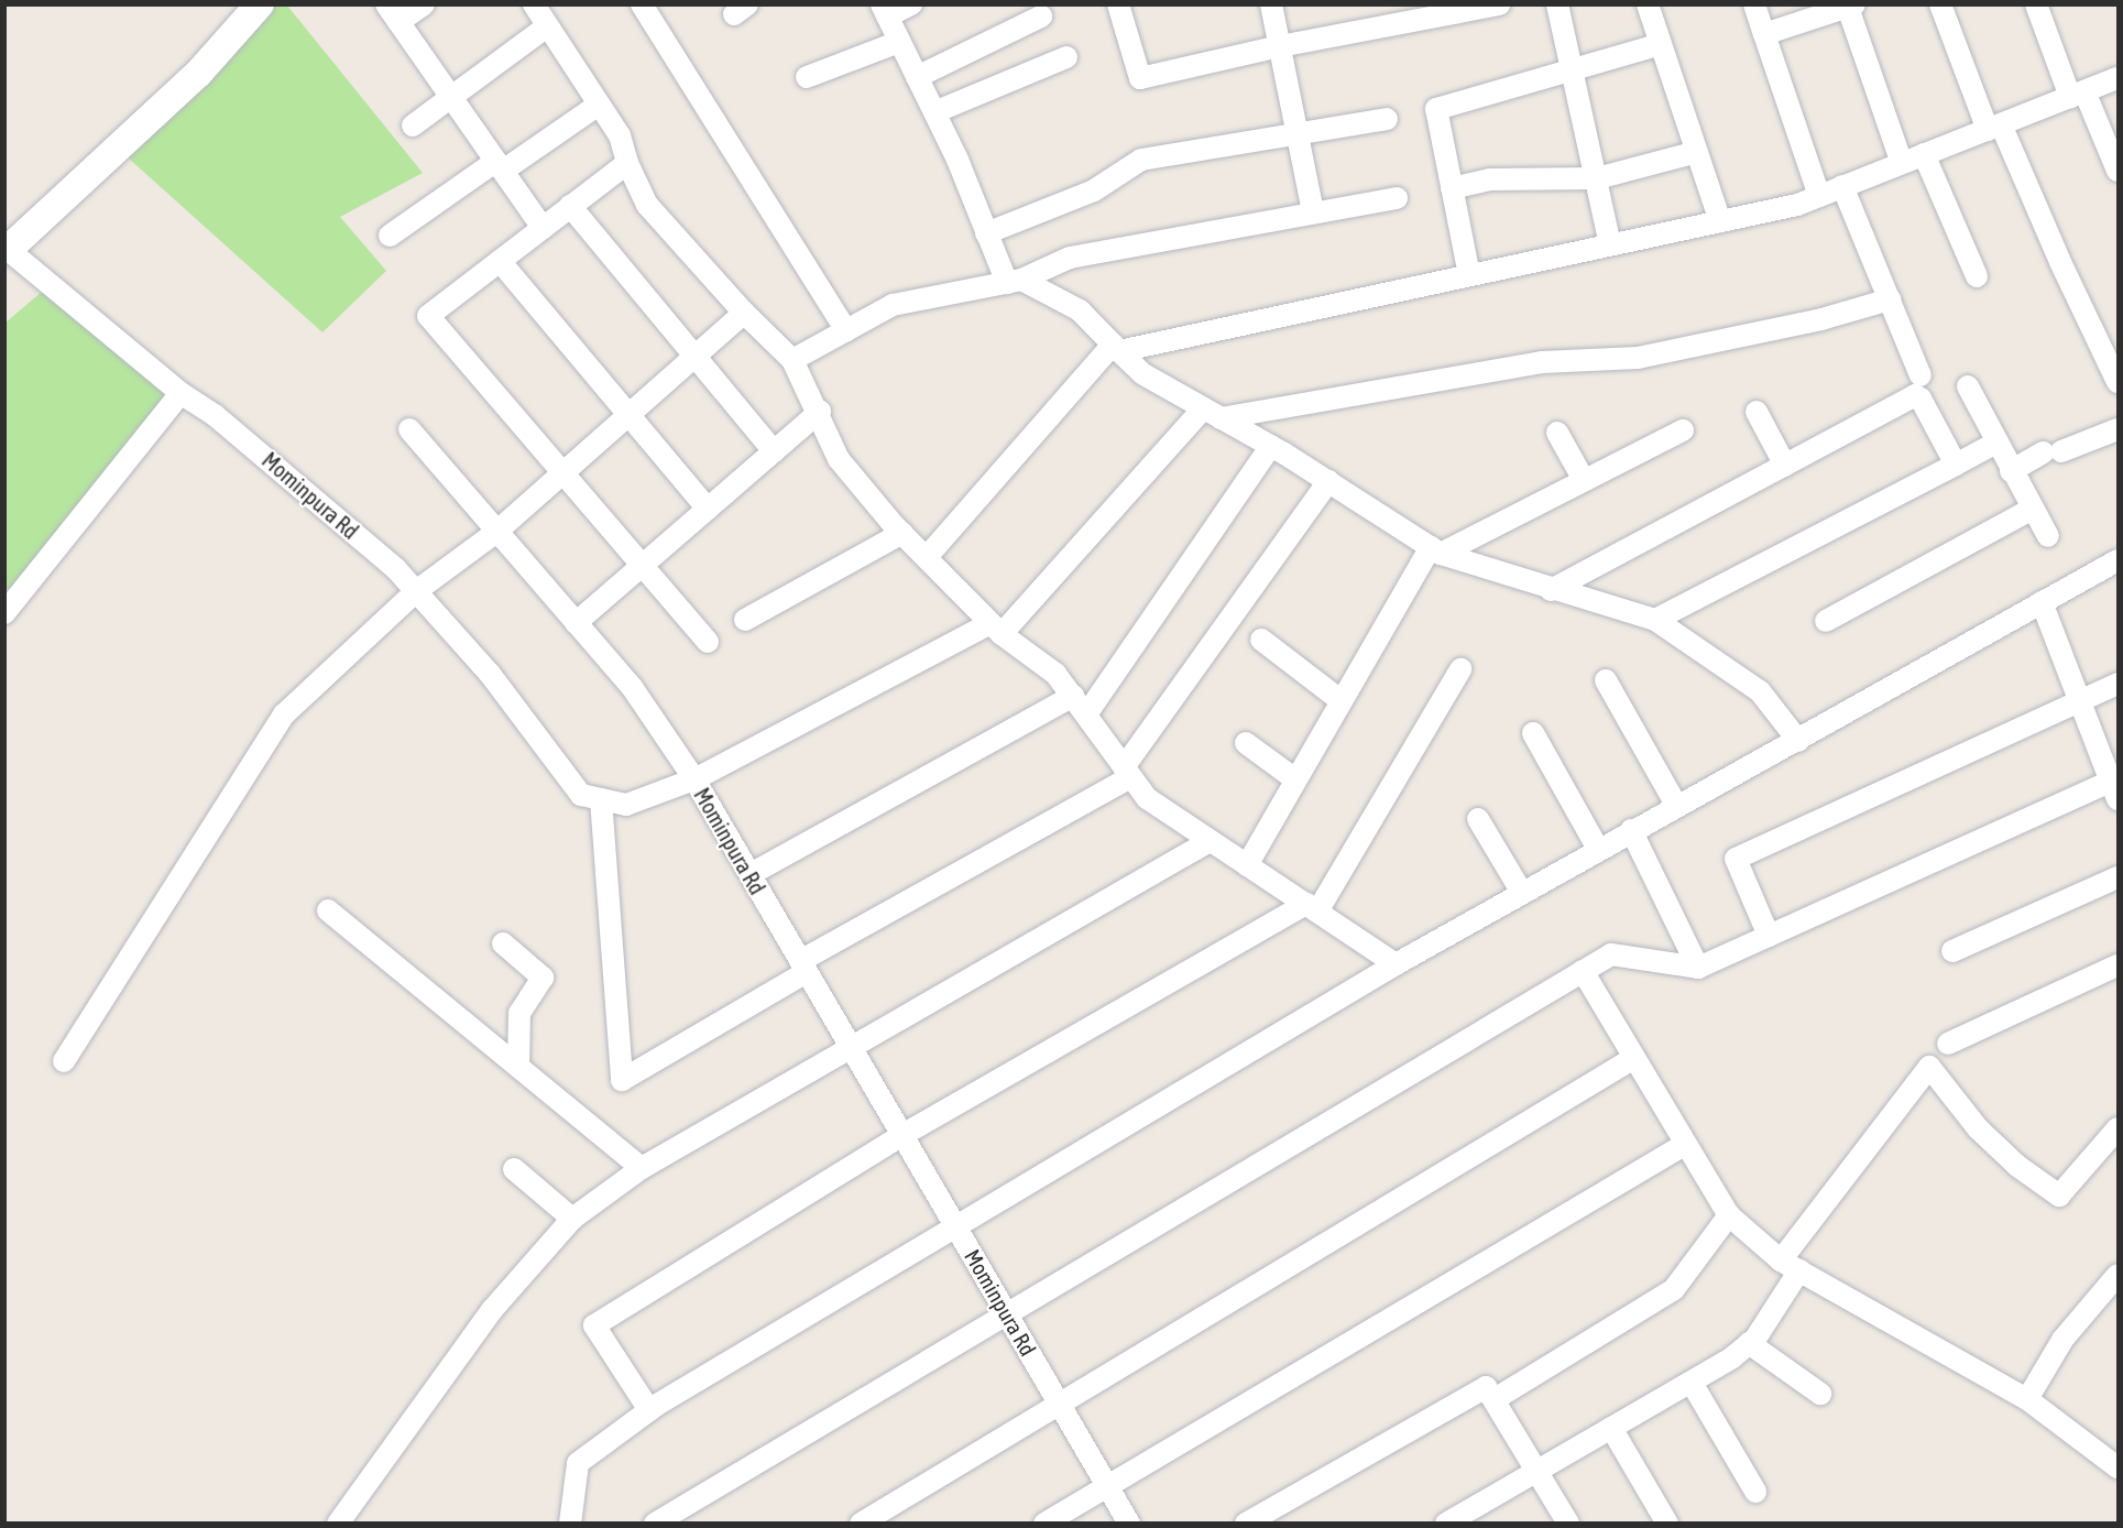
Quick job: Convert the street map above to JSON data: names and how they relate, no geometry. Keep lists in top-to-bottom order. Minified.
{"streets":{"street":["Mominpura Rd"]}}
